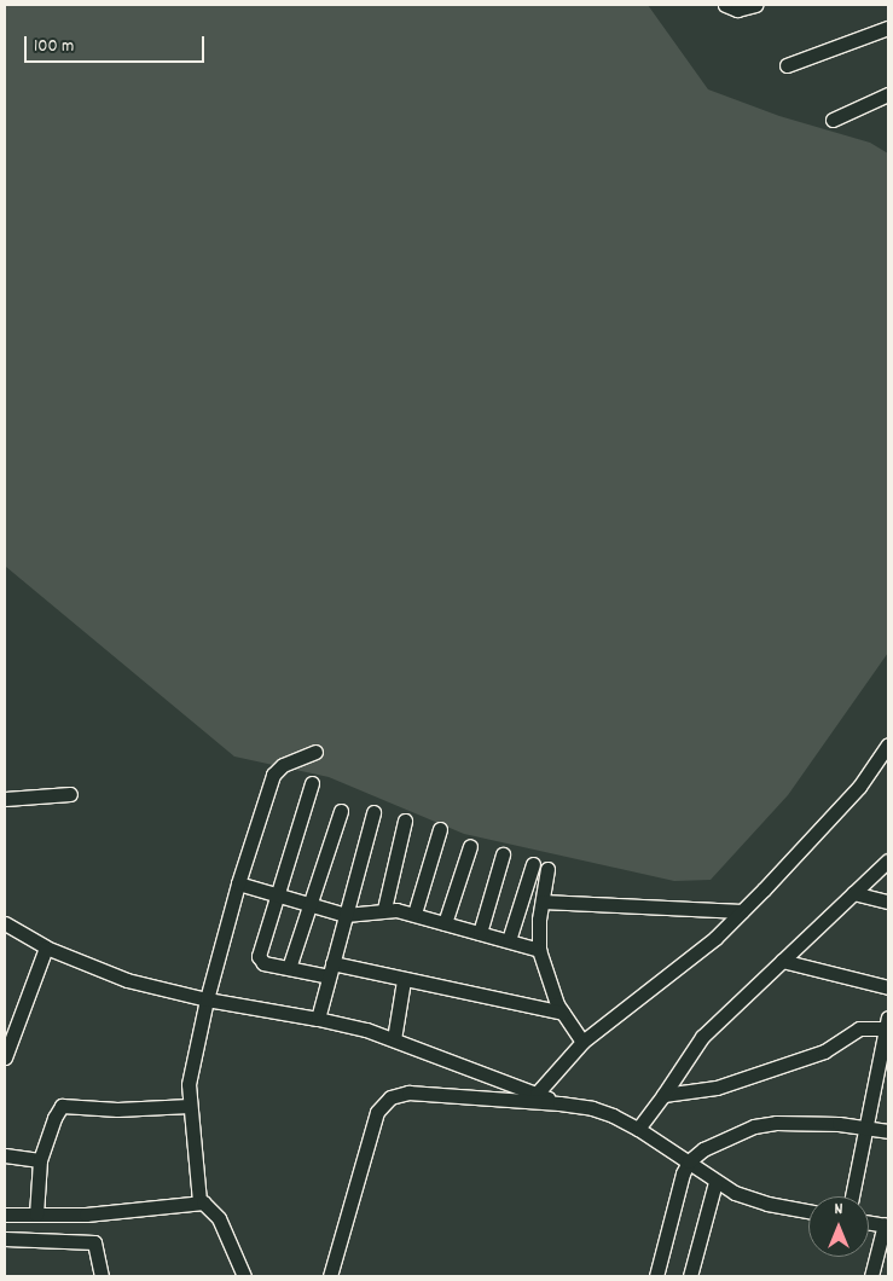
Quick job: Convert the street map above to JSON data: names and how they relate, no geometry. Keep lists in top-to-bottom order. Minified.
{"scale_bar":"100 m","north":"top"}
